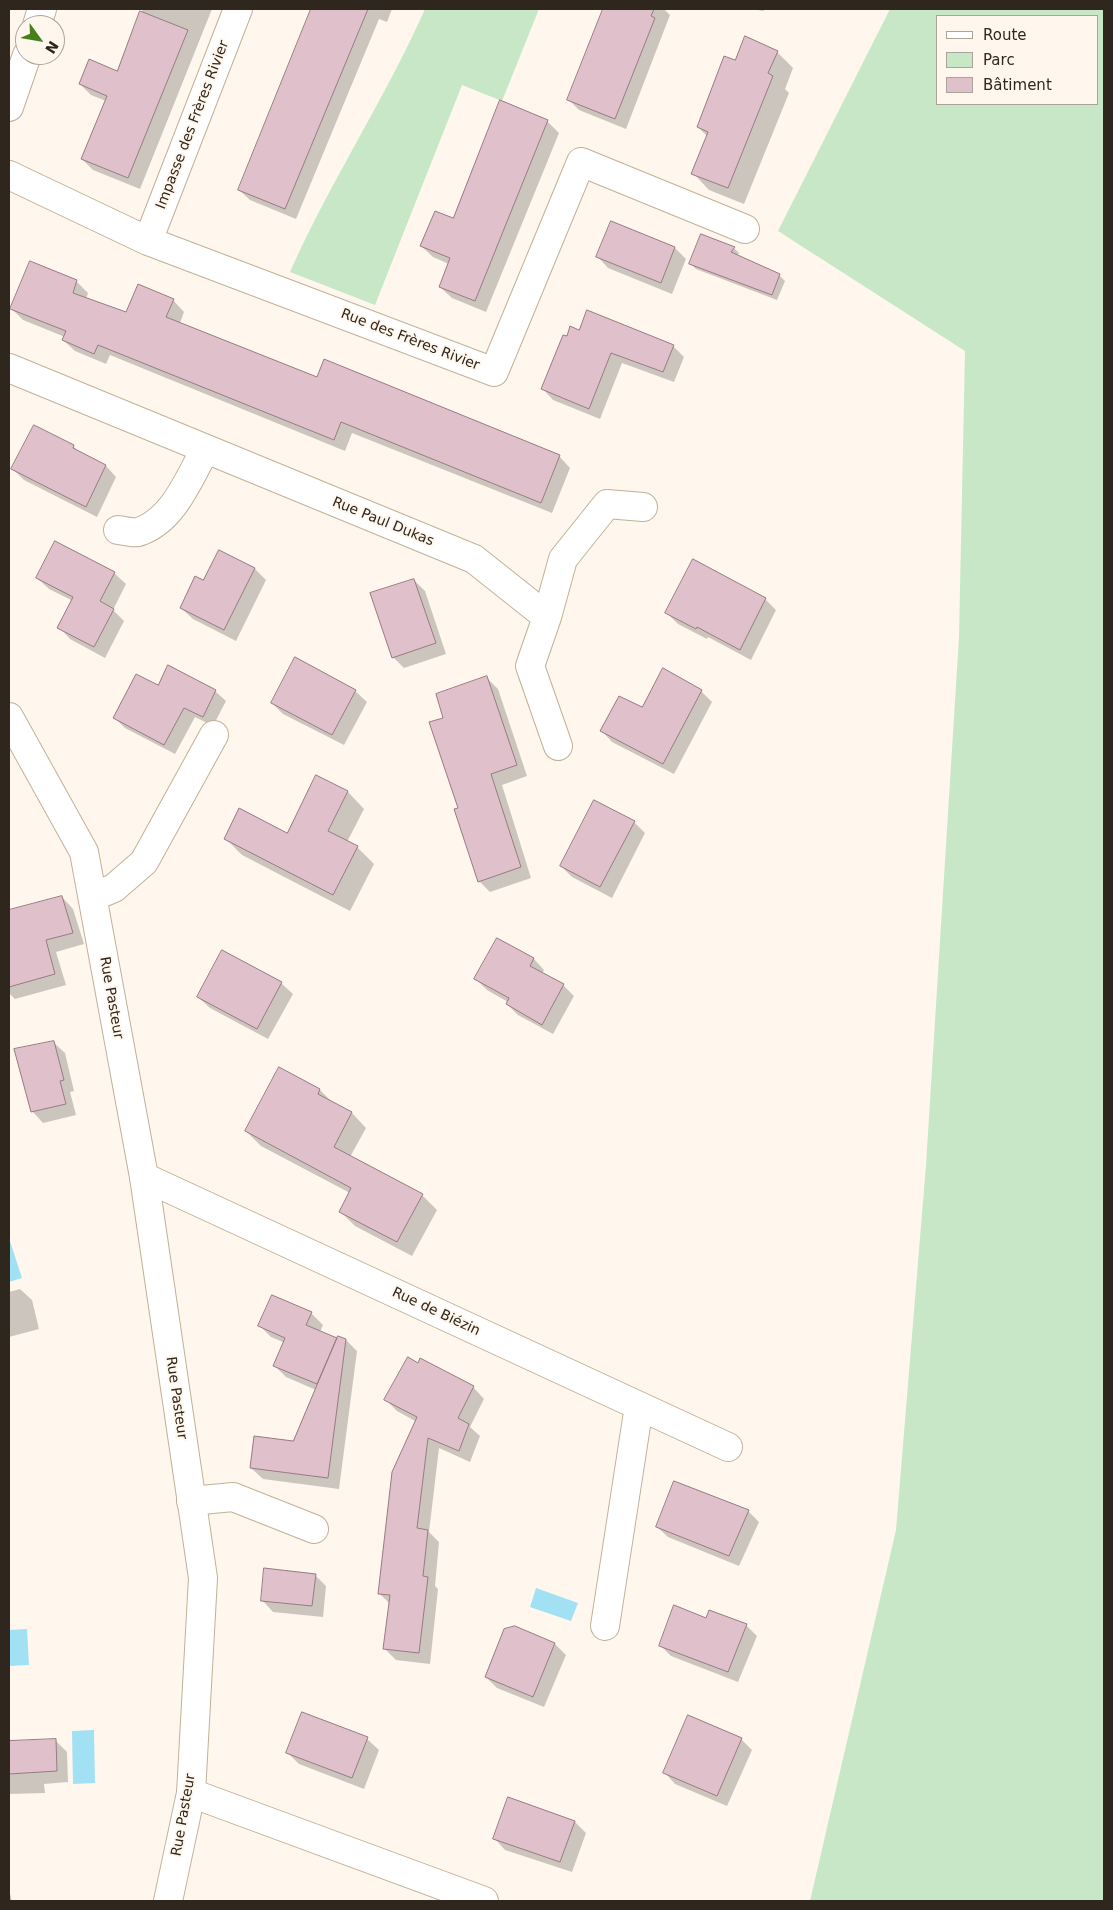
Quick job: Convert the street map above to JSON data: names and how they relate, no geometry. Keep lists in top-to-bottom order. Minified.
{"streets":{"street":["Impasse des Frères Rivier","Rue des Frères Rivier","Rue Paul Dukas","Rue Pasteur","Rue de Biézin"]},"crossings":[["Impasse des Frères Rivier","Rue des Frères Rivier"],["Rue Pasteur","Rue de Biézin"]],"legend":["Route","Parc","Bâtiment"],"north":"bottom right"}
